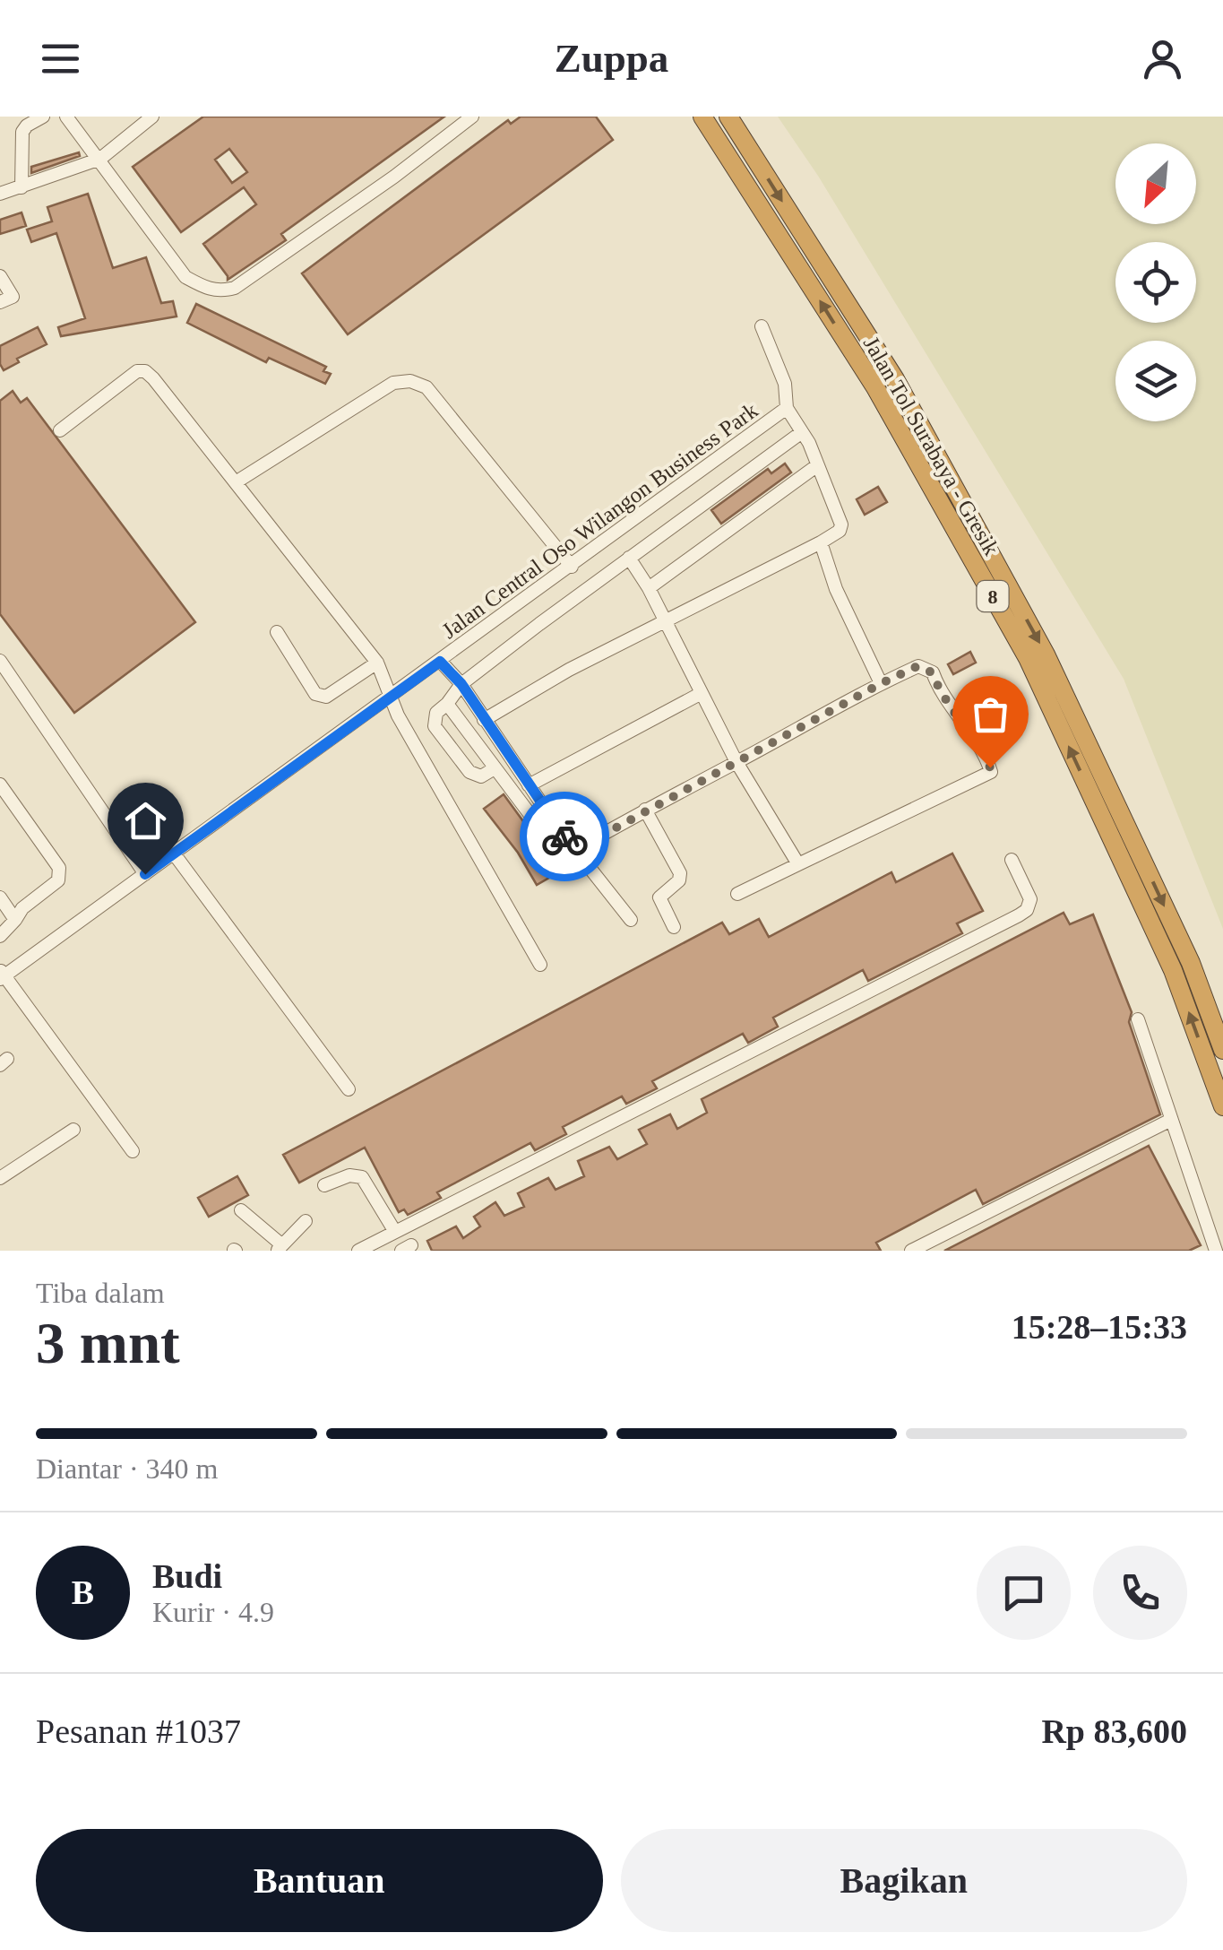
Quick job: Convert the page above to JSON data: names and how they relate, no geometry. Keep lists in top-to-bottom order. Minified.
{"streets":{"highway":["Jalan Tol Surabaya - Gresik","8"],"lane":["Jalan Central Oso Wilangon Business Park"]},"north":"bottom left","page":{"header":"Zuppa","heading":["3 mnt","Tiba dalam","15:28–15:33"],"panel":["Budi","Kurir · 4.9","Pesanan #1037","Rp 83,600"],"bar":"Diantar · 340 m","round":"B","buttons":["Bantuan","Bagikan"]}}
